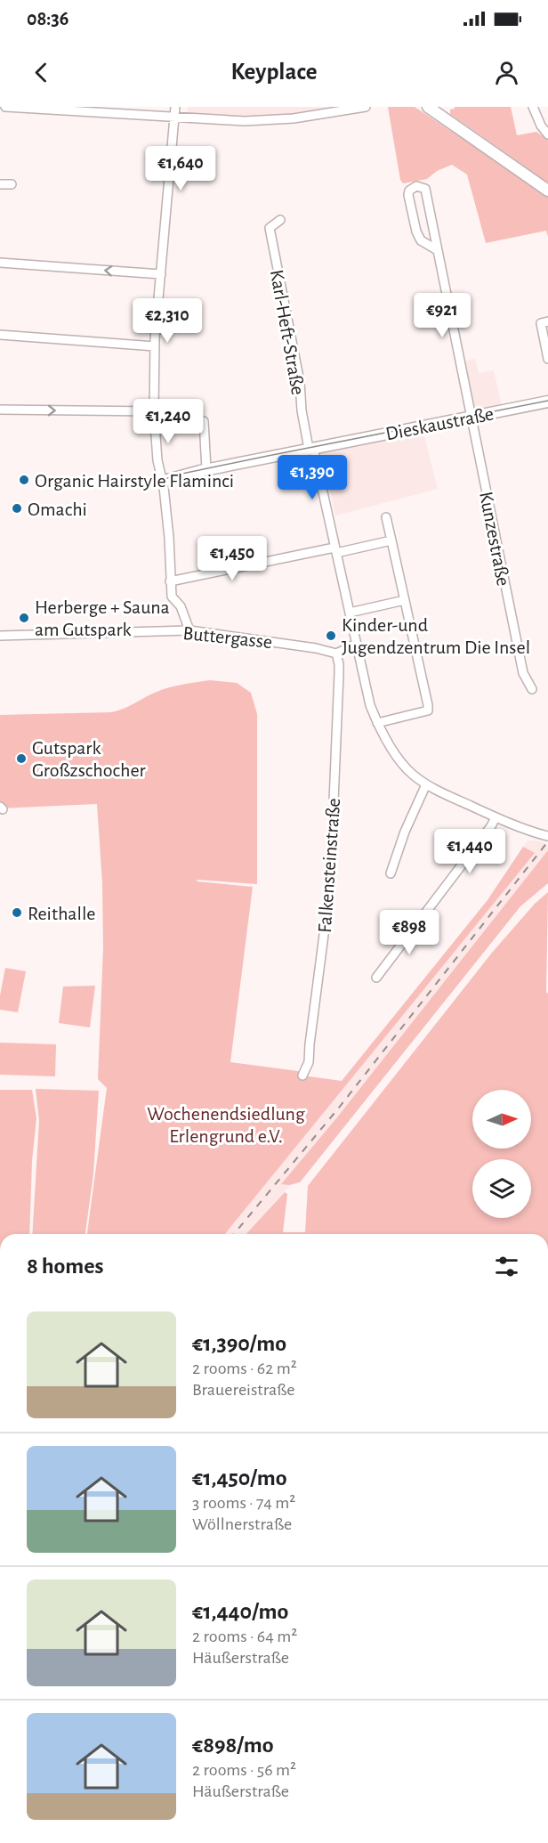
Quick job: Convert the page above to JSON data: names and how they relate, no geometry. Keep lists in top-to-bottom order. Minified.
{"streets":{"main road":["Dieskaustraße"],"street":["Karl-Heft-Straße","Kunzestraße","Buttergasse","Falkensteinstraße"]},"crossings":[["Karl-Heft-Straße","Dieskaustraße"],["Dieskaustraße","Kunzestraße"],["Buttergasse","Falkensteinstraße"]],"parks":["Wochenendsiedlung Erlengrund e.V."],"places":["Organic Hairstyle Flaminci","Omachi","Herberge + Sauna am Gutspark","Kinder-und Jugendzentrum Die Insel","Gutspark Großzschocher","Reithalle"],"north":"right","page":{"status":"08:36","header":"Keyplace","price":["€1,640","€921","€2,310","€1,240","€1,390","€1,450","€1,440","€898"],"heading":"8 homes","list":[{"name":"€1,390/mo","note":"2 rooms · 62 m² · Brauereistraße"},{"name":"€1,450/mo","note":"3 rooms · 74 m² · Wöllnerstraße"},{"name":"€1,440/mo","note":"2 rooms · 64 m² · Häußerstraße"},{"name":"€898/mo","note":"2 rooms · 56 m² · Häußerstraße"}]}}
